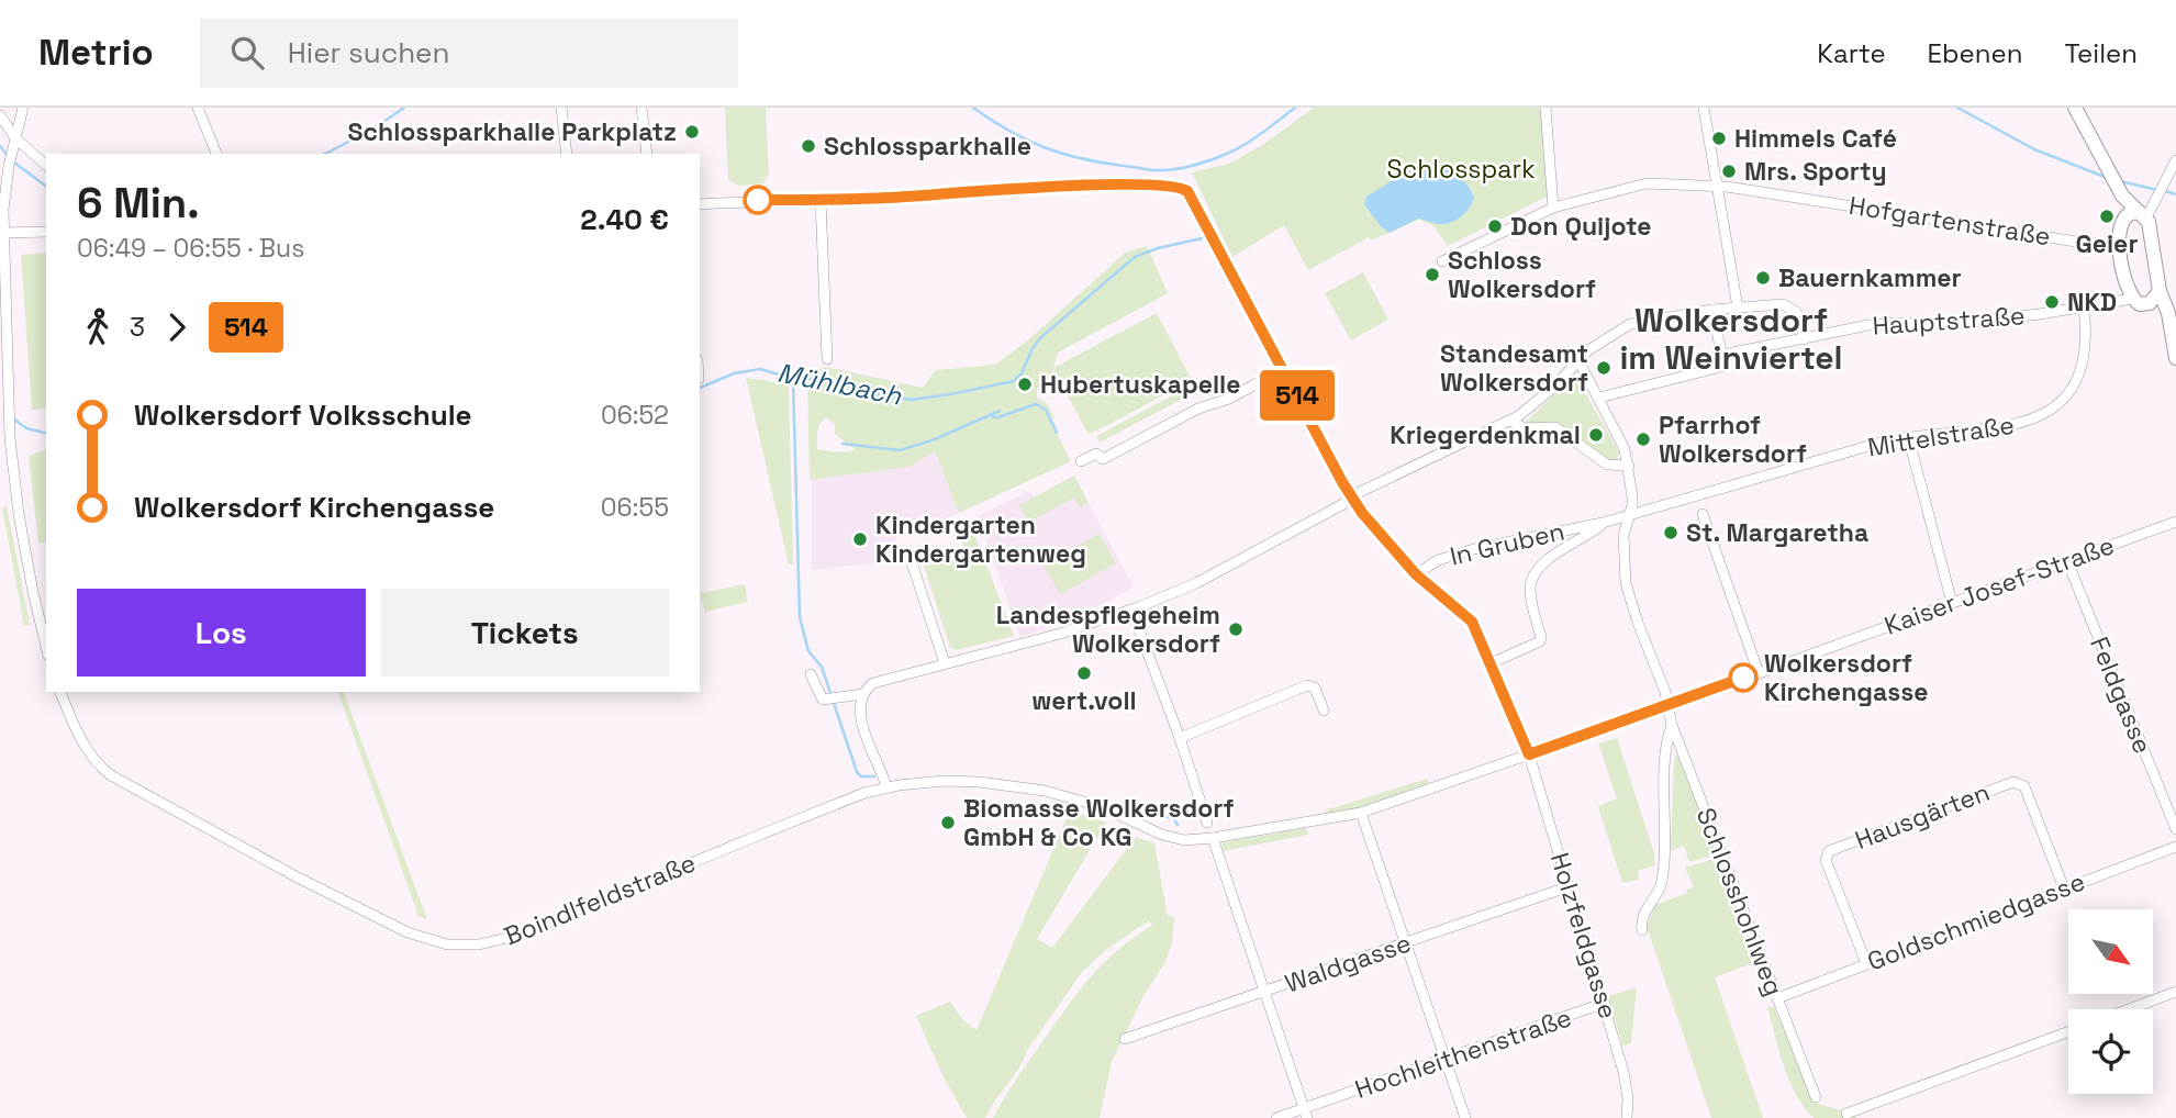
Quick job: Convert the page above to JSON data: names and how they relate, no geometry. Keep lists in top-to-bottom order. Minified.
{"streets":{"street":["Hofgartenstraße","Hauptstraße","Mittelstraße","In Gruben","Kaiser Josef-Straße","Feldgasse","Hausgärten","Boindlfeldstraße","Schlosshohlweg","Goldschmiedgasse","Holzfeldgasse","Waldgasse","Hochleithenstraße"]},"crossings":[["Hauptstraße","Mittelstraße"],["Mittelstraße","In Gruben"],["Mittelstraße","Schlosshohlweg"],["In Gruben","Holzfeldgasse"],["Kaiser Josef-Straße","Feldgasse"],["Kaiser Josef-Straße","Boindlfeldstraße"],["Kaiser Josef-Straße","Schlosshohlweg"],["Kaiser Josef-Straße","Holzfeldgasse"],["Hausgärten","Goldschmiedgasse"],["Schlosshohlweg","Goldschmiedgasse"],["Holzfeldgasse","Waldgasse"],["Holzfeldgasse","Hochleithenstraße"]],"districts":["Wolkersdorf im Weinviertel"],"water":["Mühlbach"],"parks":["Schlosspark"],"places":["Schlossparkhalle Parkplatz","Himmels Café","Schlossparkhalle","Mrs. Sporty","Geier","Don Quijote","Schloss Wolkersdorf","Bauernkammer","NKD","Standesamt Wolkersdorf","Hubertuskapelle","Kriegerdenkmal","Pfarrhof Wolkersdorf","St. Margaretha","Kindergarten Kindergartenweg","Landespflegeheim Wolkersdorf","wert.voll","Wolkersdorf Kirchengasse","Biomasse Wolkersdorf GmbH & Co KG"],"lines":["bus line 514"],"north":"bottom right","page":{"header":"Metrio","search":"Hier suchen","nav":["Karte","Ebenen","Teilen"],"on_map":"514","heading":["6 Min.","06:49 – 06:55 · Bus","2.40 €"],"legs":["3","514"],"list":[{"name":"Wolkersdorf Volksschule","value":"06:52"},{"name":"Wolkersdorf Kirchengasse","value":"06:55"}],"buttons":["Los","Tickets"]}}
